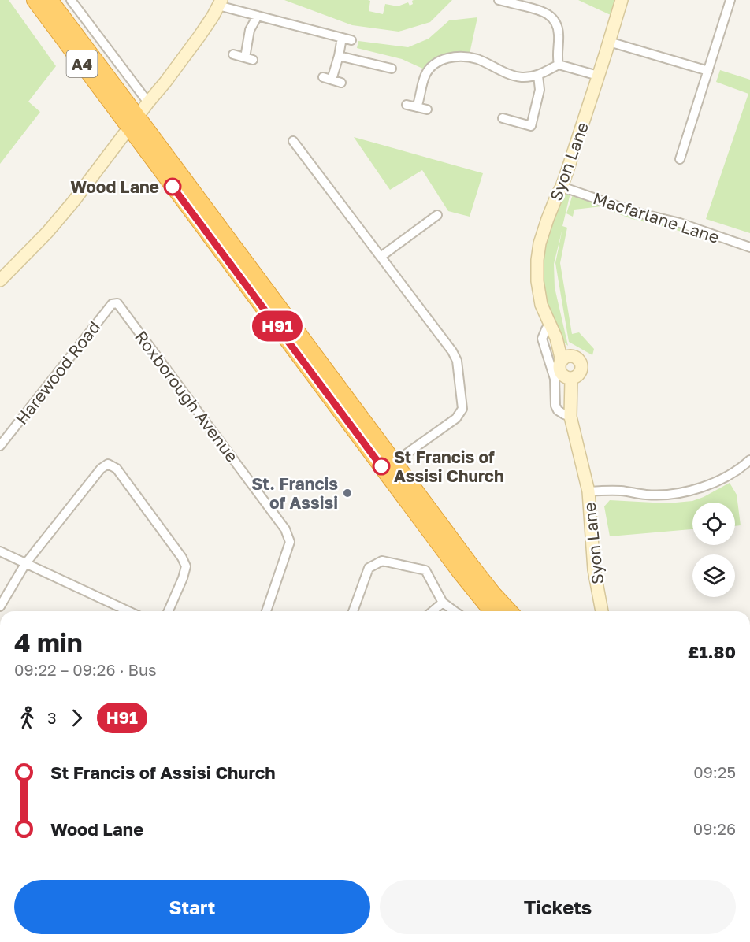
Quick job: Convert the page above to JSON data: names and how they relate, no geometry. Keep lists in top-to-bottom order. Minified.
{"streets":{"highway":["A4"],"main road":["Syon Lane"],"street":["Macfarlane Lane","Harewood Road","Roxborough Avenue"]},"crossings":[["Syon Lane","Macfarlane Lane"],["Harewood Road","Roxborough Avenue"]],"places":["Wood Lane","St Francis of Assisi Church","St. Francis of Assisi"],"lines":["bus line H91"],"page":{"on_map":"H91","heading":["4 min","09:22 – 09:26 · Bus","£1.80"],"legs":["3","H91"],"list":[{"name":"St Francis of Assisi Church","value":"09:25"},{"name":"Wood Lane","value":"09:26"}],"buttons":["Start","Tickets"]}}
